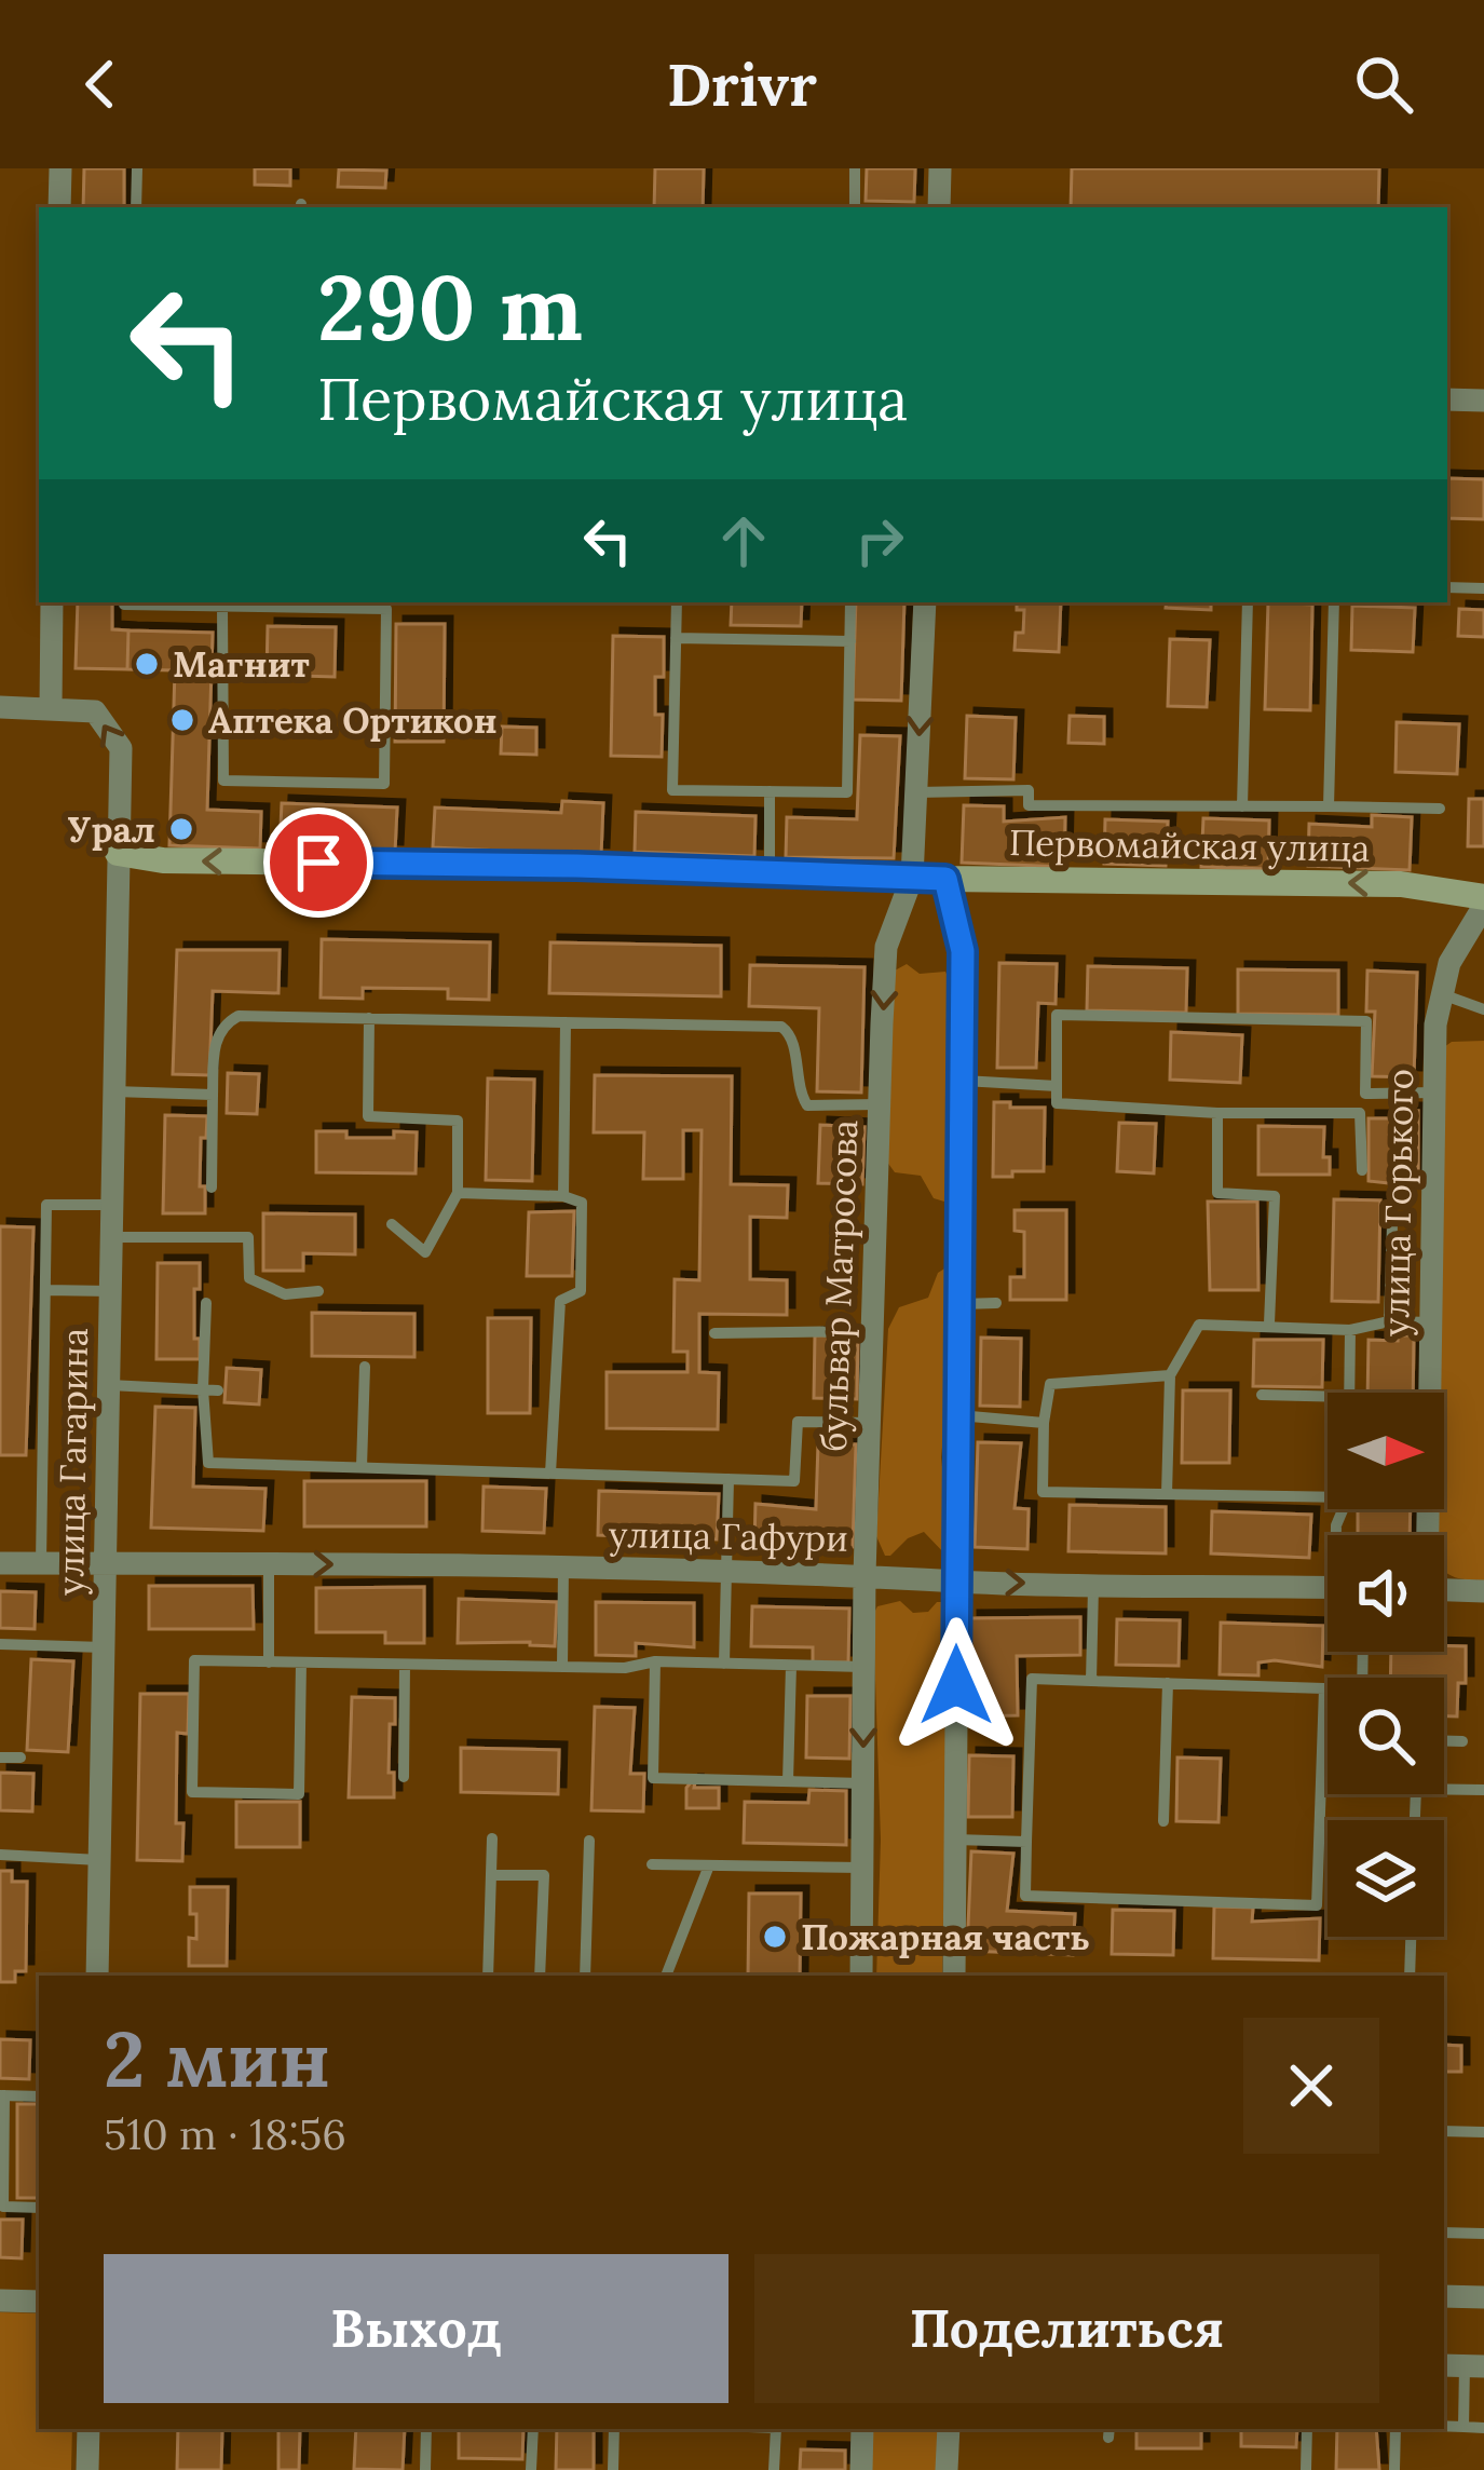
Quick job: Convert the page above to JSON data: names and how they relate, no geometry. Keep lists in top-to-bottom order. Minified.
{"streets":{"street":["Первомайская улица","улица Горького","бульвар Матросова","улица Гагарина","улица Гафури"]},"crossings":[["Первомайская улица","улица Горького"],["Первомайская улица","бульвар Матросова"],["Первомайская улица","улица Гагарина"],["бульвар Матросова","улица Гафури"],["улица Гагарина","улица Гафури"]],"one_way":["Первомайская улица"],"places":["Магнит","Аптека Ортикон","Урал","Пожарная часть"],"north":"right","page":{"header":"Drivr","turn":["290 m","Первомайская улица"],"heading":["2 мин","510 m · 18:56"],"buttons":["Выход","Поделиться"]}}
